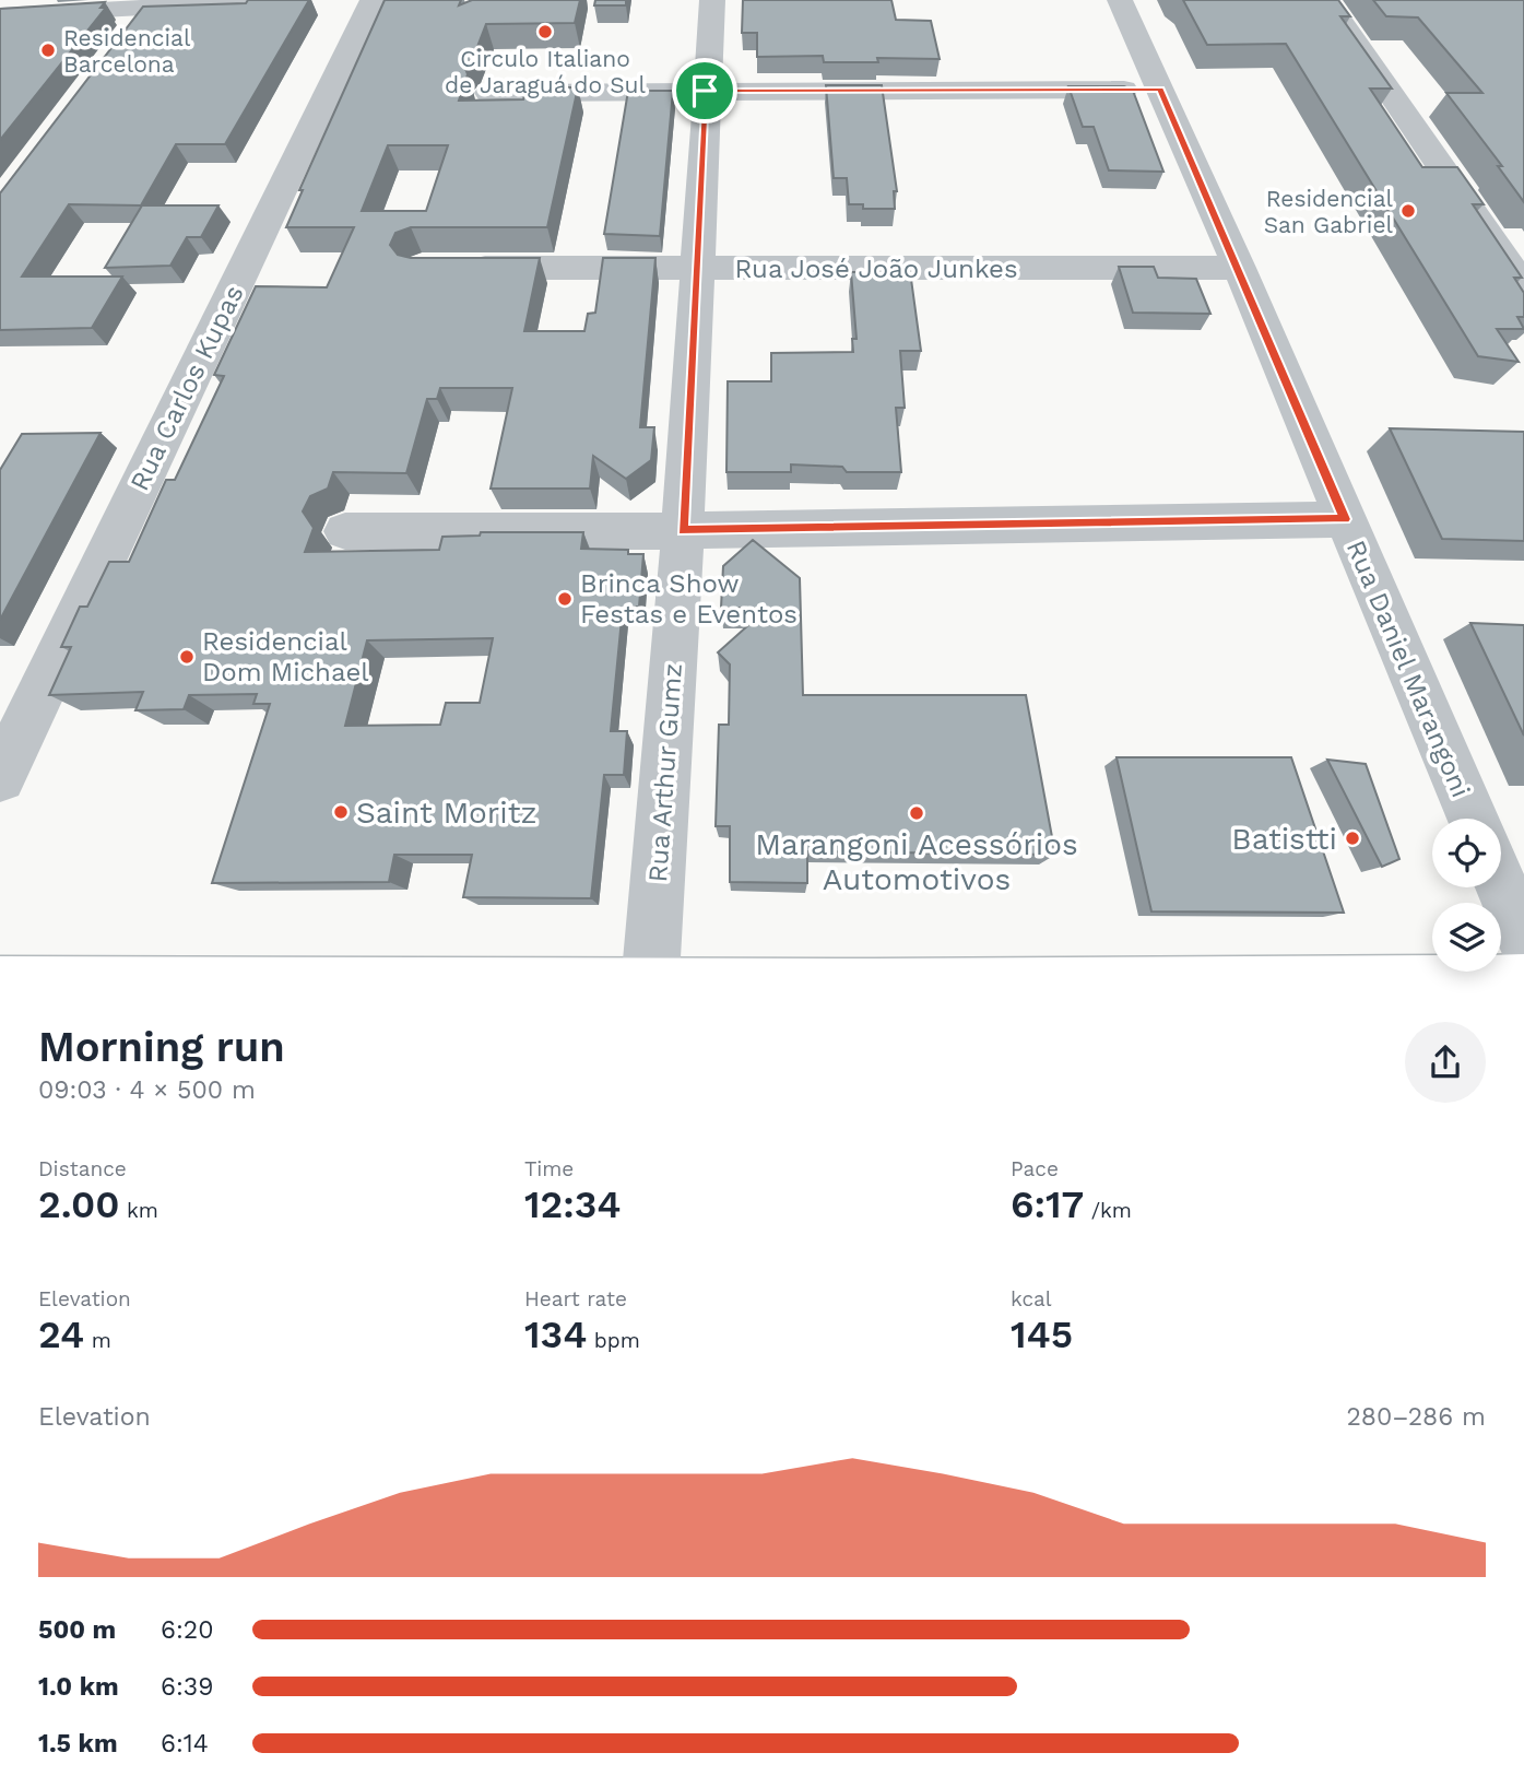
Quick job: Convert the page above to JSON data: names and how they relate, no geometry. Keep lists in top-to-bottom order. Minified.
{"streets":{"street":["Rua José João Junkes","Rua Carlos Kupas","Rua Daniel Marangoni","Rua Arthur Gumz"]},"crossings":[["Rua José João Junkes","Rua Daniel Marangoni"],["Rua José João Junkes","Rua Arthur Gumz"]],"places":["Circulo Italiano de Jaraguá do Sul","Residencial Barcelona","Residencial San Gabriel","Brinca Show Festas e Eventos","Residencial Dom Michael","Saint Moritz","Marangoni Acessórios Automotivos","Batistti"],"page":{"heading":["Morning run","09:03 · 4 × 500 m"],"stats":[["Distance","2.00 km"],["Time","12:34"],["Pace","6:17 /km"],["Elevation","24 m"],["Heart rate","134 bpm"],["kcal","145"]],"chart":["Elevation","280–286 m"],"list":[{"name":"500 m","note":"6:20"},{"name":"1.0 km","note":"6:39"},{"name":"1.5 km","note":"6:14"}]}}
